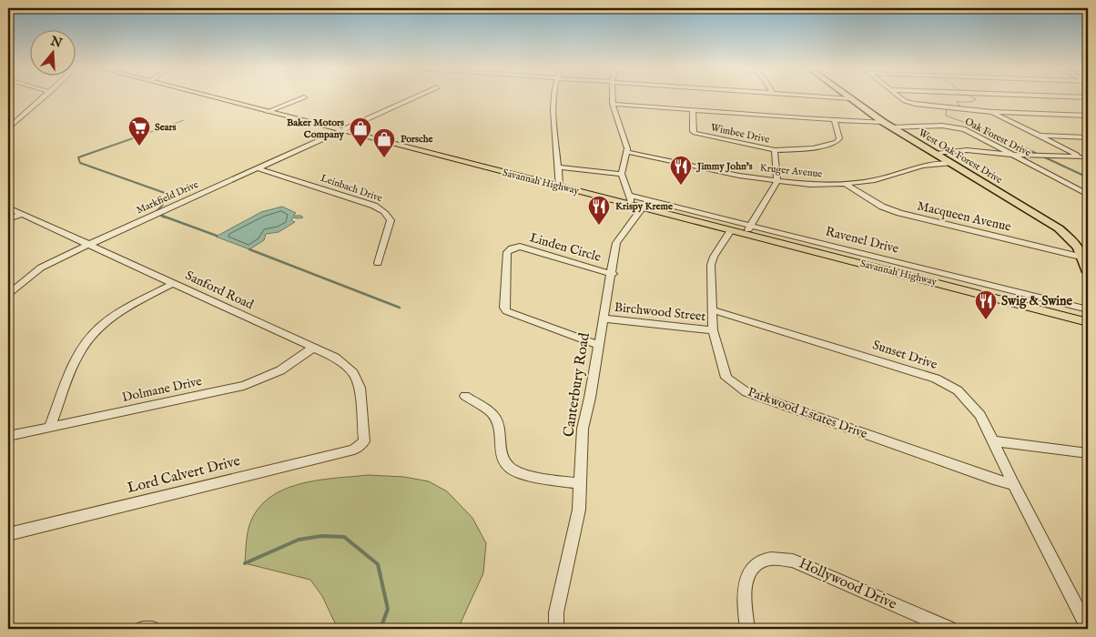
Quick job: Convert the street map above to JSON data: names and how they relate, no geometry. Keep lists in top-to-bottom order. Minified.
{"streets":{"highway":["Savannah Highway"],"main road":["West Oak Forest Drive"],"street":["Wimbee Drive","Oak Forest Drive","Kruger Avenue","Leinbach Drive","Markfield Drive","Macqueen Avenue","Ravenel Drive","Linden Circle","Sanford Road","Birchwood Street","Sunset Drive","Canterbury Road","Dolmane Drive","Parkwood Estates Drive","Lord Calvert Drive","Hollywood Drive"]},"crossings":[["Oak Forest Drive","West Oak Forest Drive"],["West Oak Forest Drive","Kruger Avenue"],["West Oak Forest Drive","Macqueen Avenue"],["Kruger Avenue","Macqueen Avenue"],["Savannah Highway","Markfield Drive"],["Savannah Highway","Ravenel Drive"],["Savannah Highway","Canterbury Road"],["Savannah Highway","Parkwood Estates Drive"],["Leinbach Drive","Markfield Drive"],["Markfield Drive","Sanford Road"],["Ravenel Drive","Canterbury Road"],["Linden Circle","Canterbury Road"],["Sanford Road","Dolmane Drive"],["Sanford Road","Lord Calvert Drive"],["Birchwood Street","Canterbury Road"],["Birchwood Street","Parkwood Estates Drive"],["Sunset Drive","Parkwood Estates Drive"]],"places":{"supermarket":["Sears"],"shop":["Baker Motors Company","Porsche"],"restaurant":["Jimmy John's","Krispy Kreme","Swig & Swine"]},"north":"top"}
